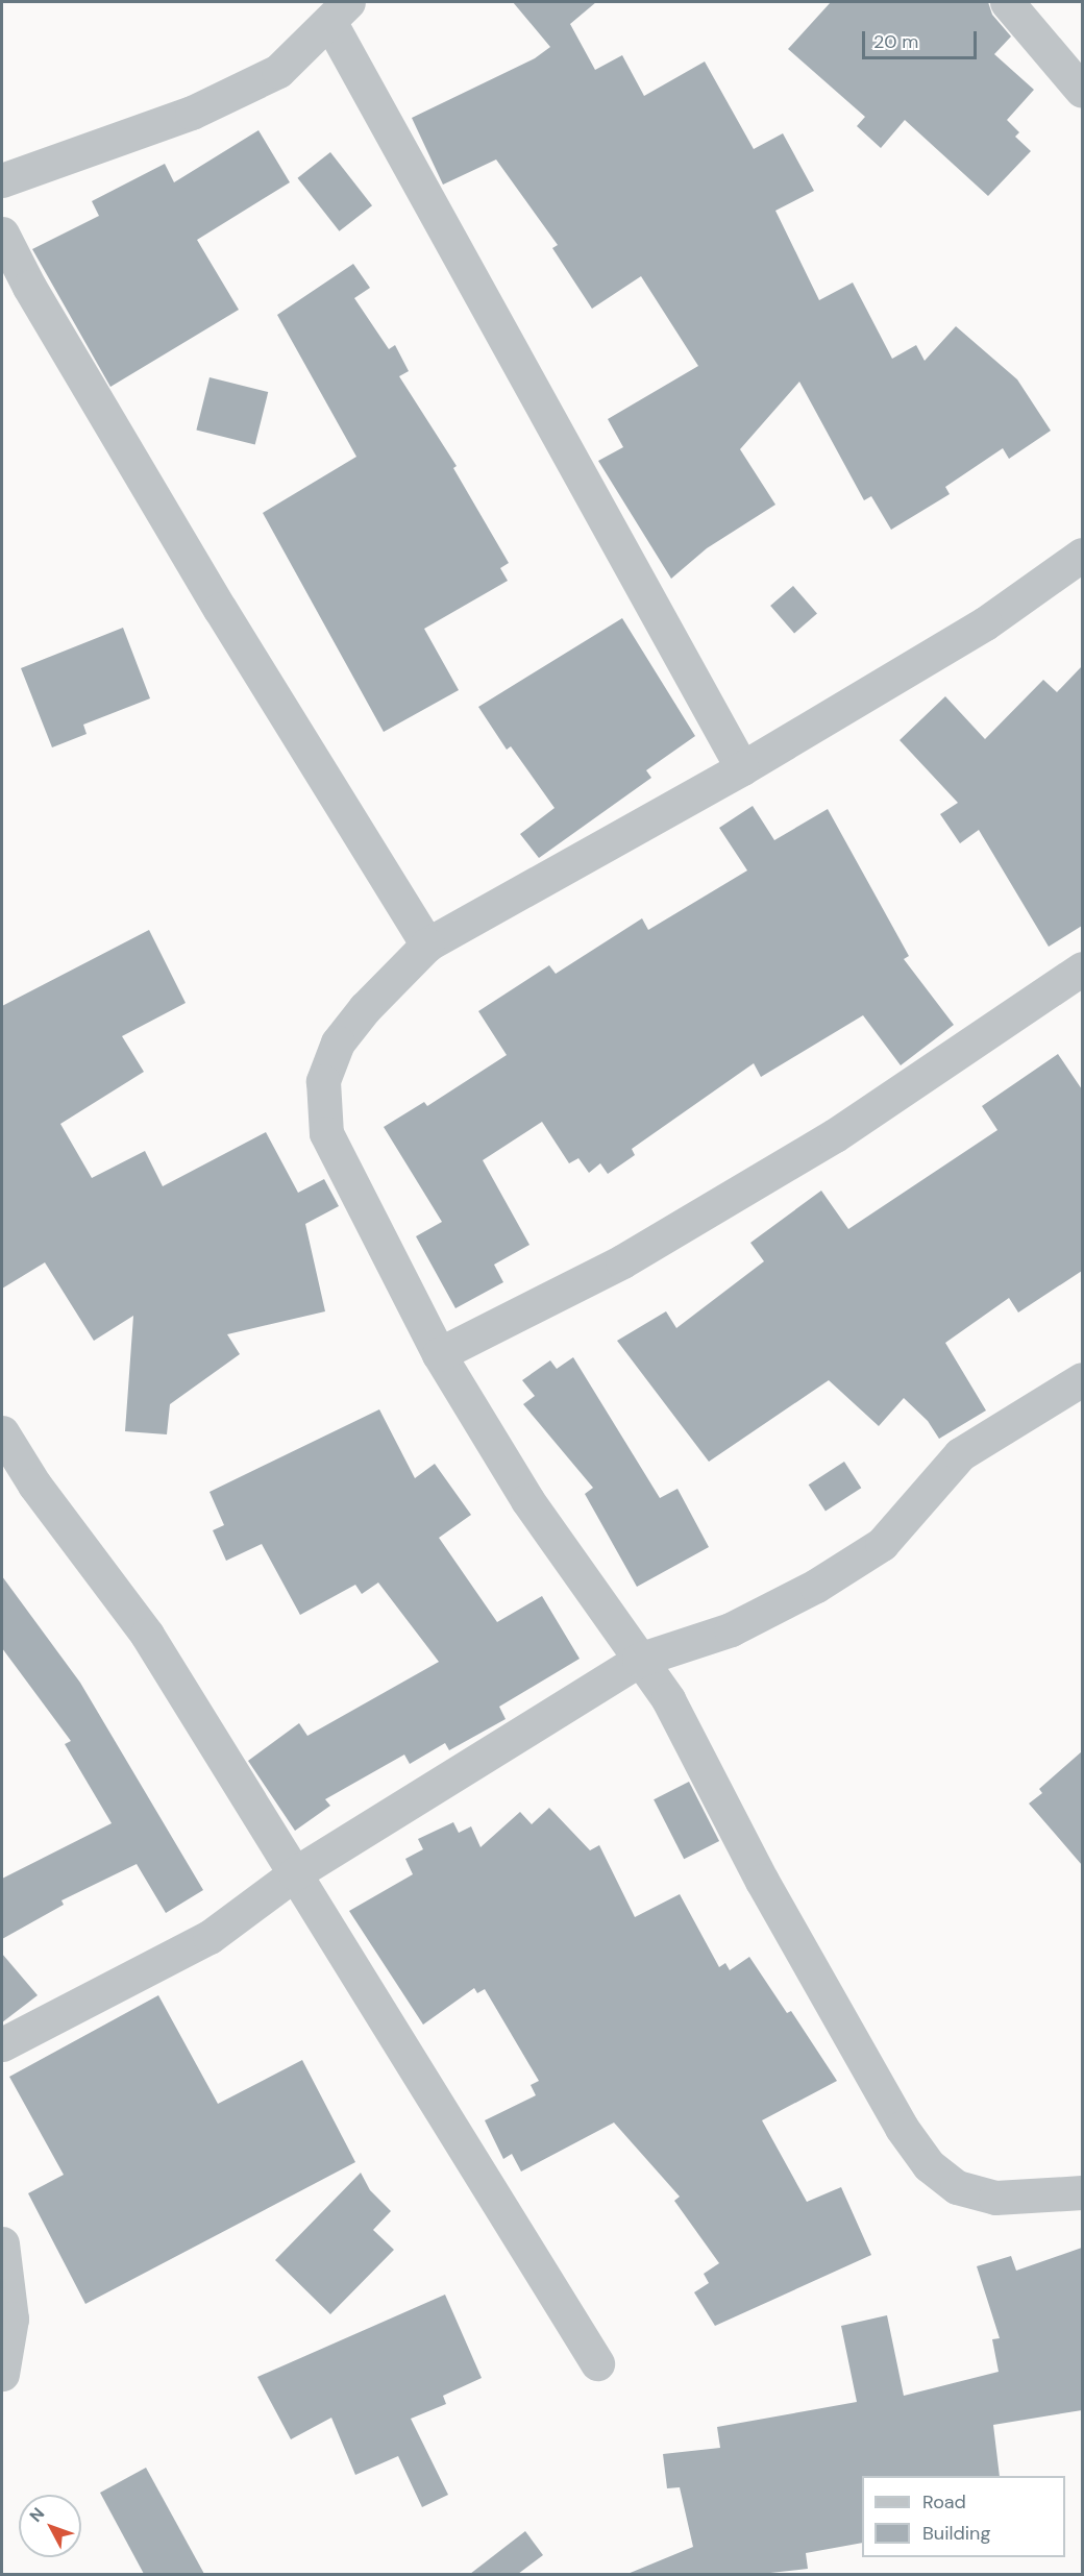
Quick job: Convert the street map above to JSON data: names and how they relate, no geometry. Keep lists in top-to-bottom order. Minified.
{"legend":["Road","Building"],"scale_bar":"20 m","north":"top left"}
